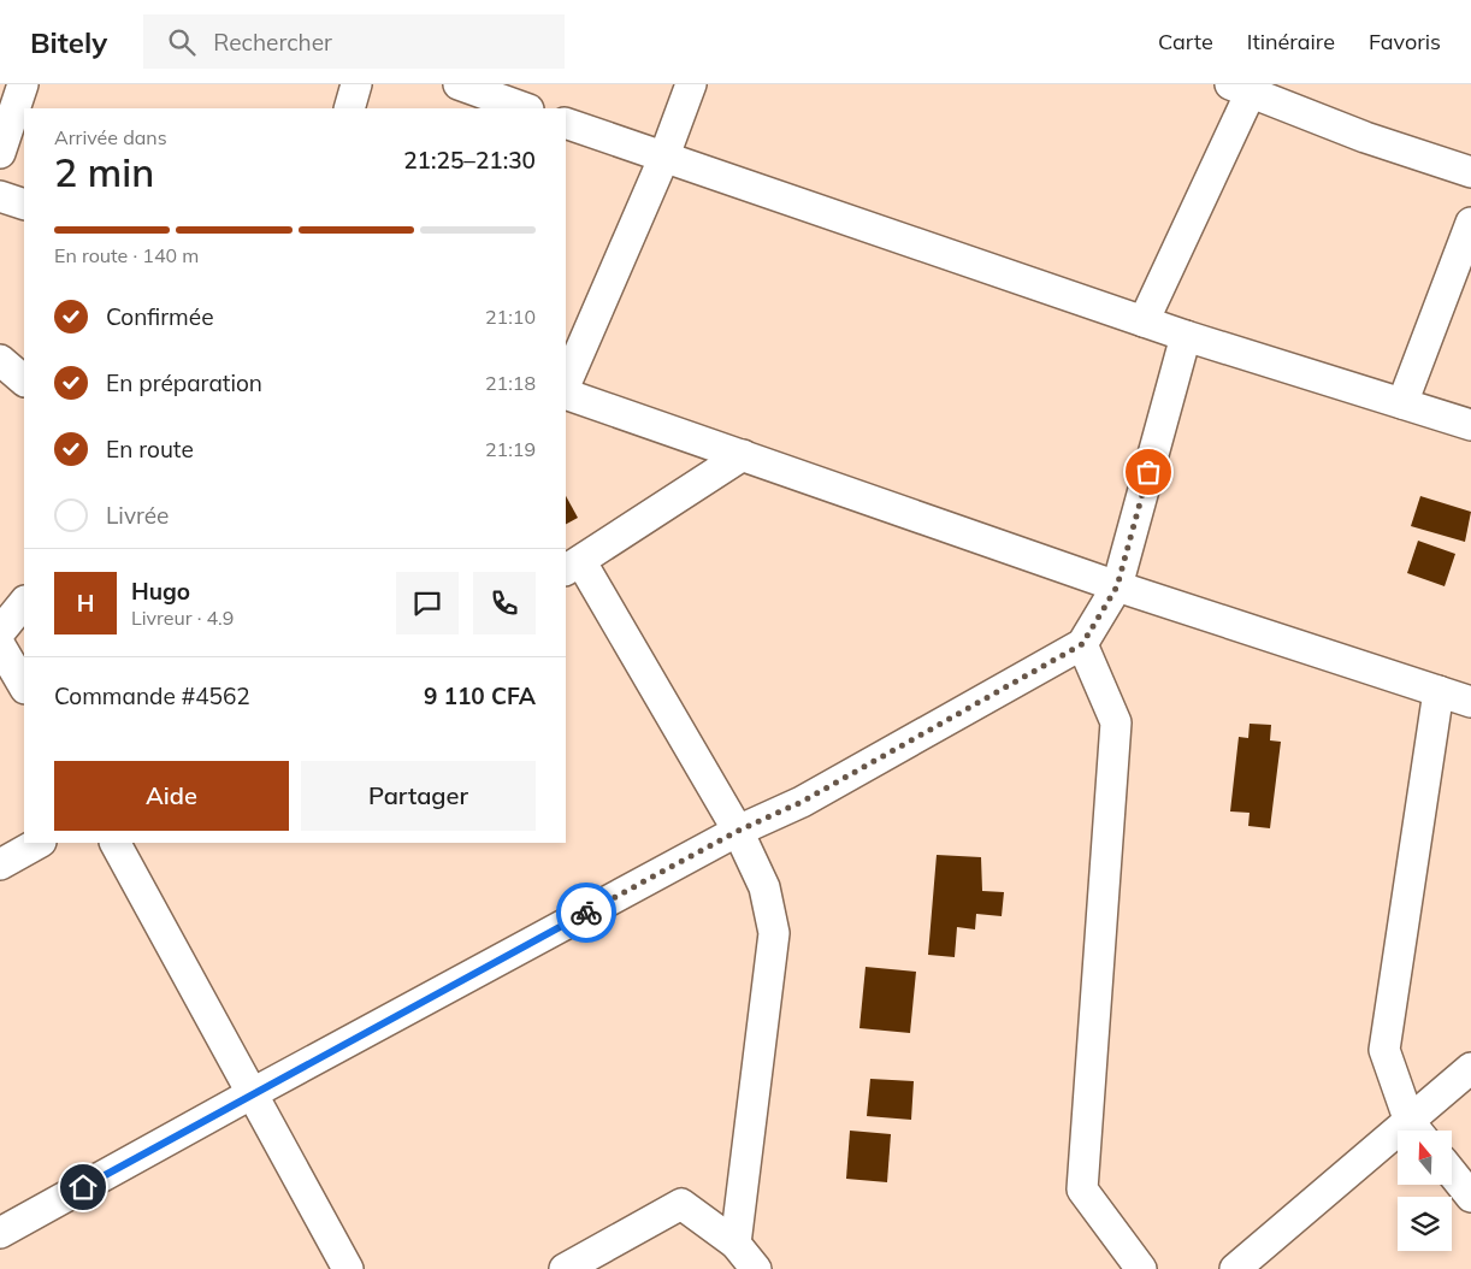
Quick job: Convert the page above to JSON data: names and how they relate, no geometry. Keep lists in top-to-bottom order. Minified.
{"north":"top","page":{"header":"Bitely","search":"Rechercher","nav":["Carte","Itinéraire","Favoris"],"heading":["2 min","Arrivée dans","21:25–21:30"],"panel":["Hugo","Livreur · 4.9","Commande #4562","9 110 CFA"],"bar":"En route · 140 m","list":[["Confirmée","21:10"],["En préparation","21:18"],["En route","21:19"],"Livrée"],"round":"H","buttons":["Aide","Partager"]}}
